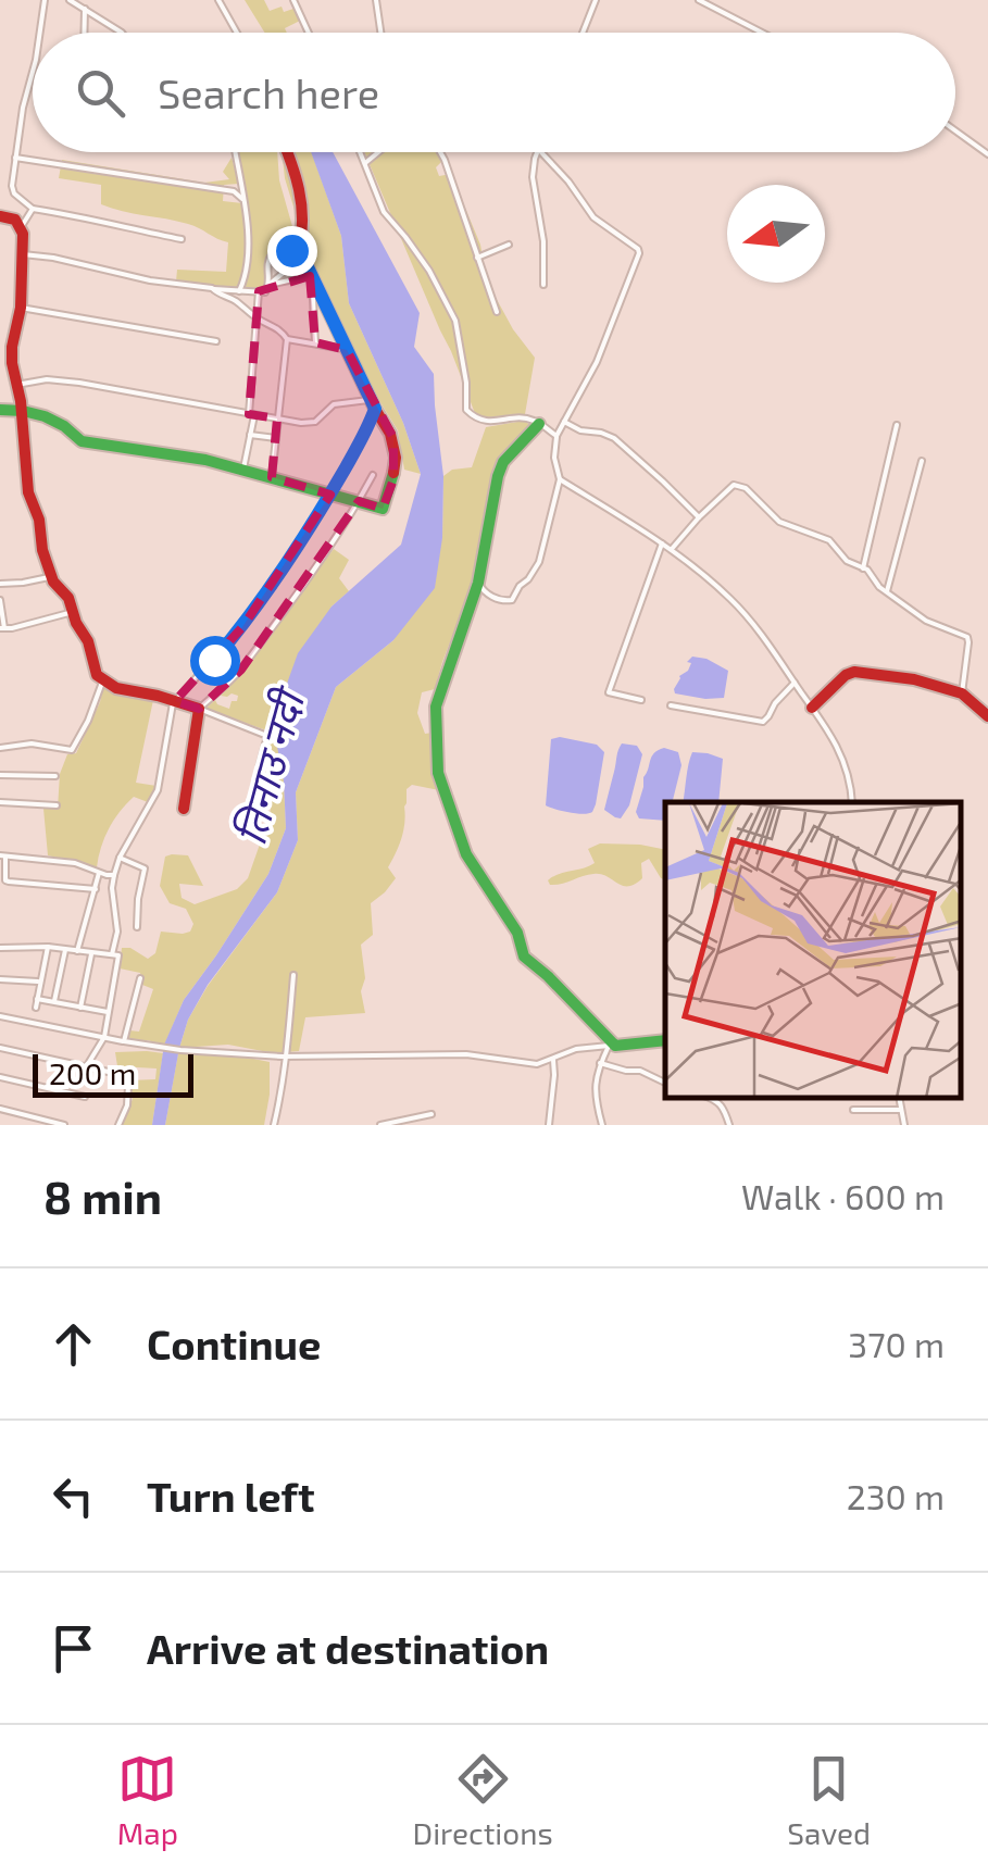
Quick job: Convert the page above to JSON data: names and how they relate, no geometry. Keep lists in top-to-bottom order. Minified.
{"water":["तिनाउ नदी"],"scale_bar":"200 m","north":"left","page":{"search":"Search here","scale":"200 m","heading":["8 min","Walk · 600 m"],"list":[["Continue","370 m"],["Turn left","230 m"],"Arrive at destination"],"nav":["Map","Directions","Saved"]}}
